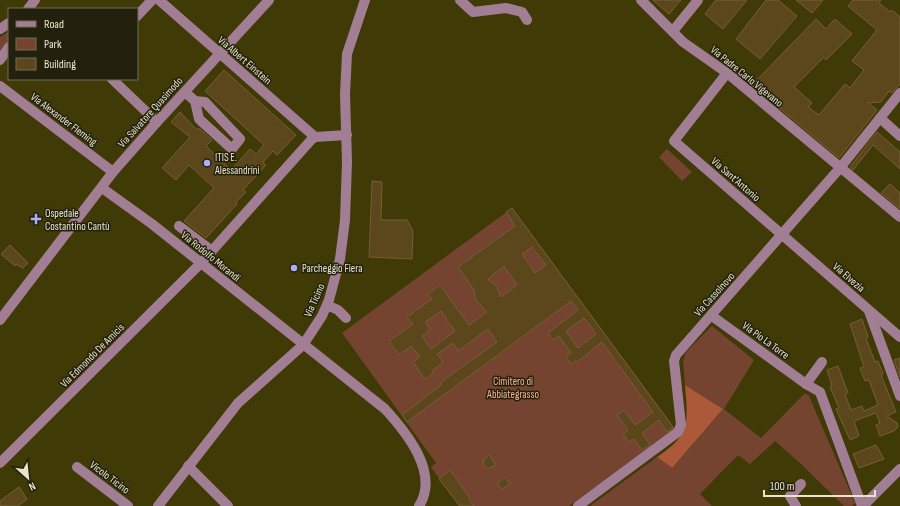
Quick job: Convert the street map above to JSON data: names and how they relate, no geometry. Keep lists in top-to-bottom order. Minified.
{"streets":{"street":["Via Albert Einstein","Via Padre Carlo Vigevano","Via Salvatore Quasimodo","Via Alexander Fleming","Via Sant'Antonio","Via Rodolfo Morandi","Via Elvezia","Via Cassolnovo","Via Ticino","Via Pio La Torre","Via Edmondo De Amicis","Vicolo Ticino"]},"crossings":[["Via Albert Einstein","Via Salvatore Quasimodo"],["Via Albert Einstein","Via Edmondo De Amicis"],["Via Padre Carlo Vigevano","Via Sant'Antonio"],["Via Padre Carlo Vigevano","Via Cassolnovo"],["Via Salvatore Quasimodo","Via Alexander Fleming"],["Via Salvatore Quasimodo","Via Rodolfo Morandi"],["Via Sant'Antonio","Via Elvezia"],["Via Sant'Antonio","Via Cassolnovo"],["Via Rodolfo Morandi","Via Ticino"],["Via Rodolfo Morandi","Via Edmondo De Amicis"],["Via Elvezia","Via Cassolnovo"],["Via Cassolnovo","Via Pio La Torre"]],"parks":["Cimitero di Abbiategrasso"],"places":{"other":["ITIS E. Alessandrini","Parcheggio Fiera"],"health":["Ospedale Costantino Cantù"]},"legend":["Road","Park","Building"],"scale_bar":"100 m","north":"bottom right"}
